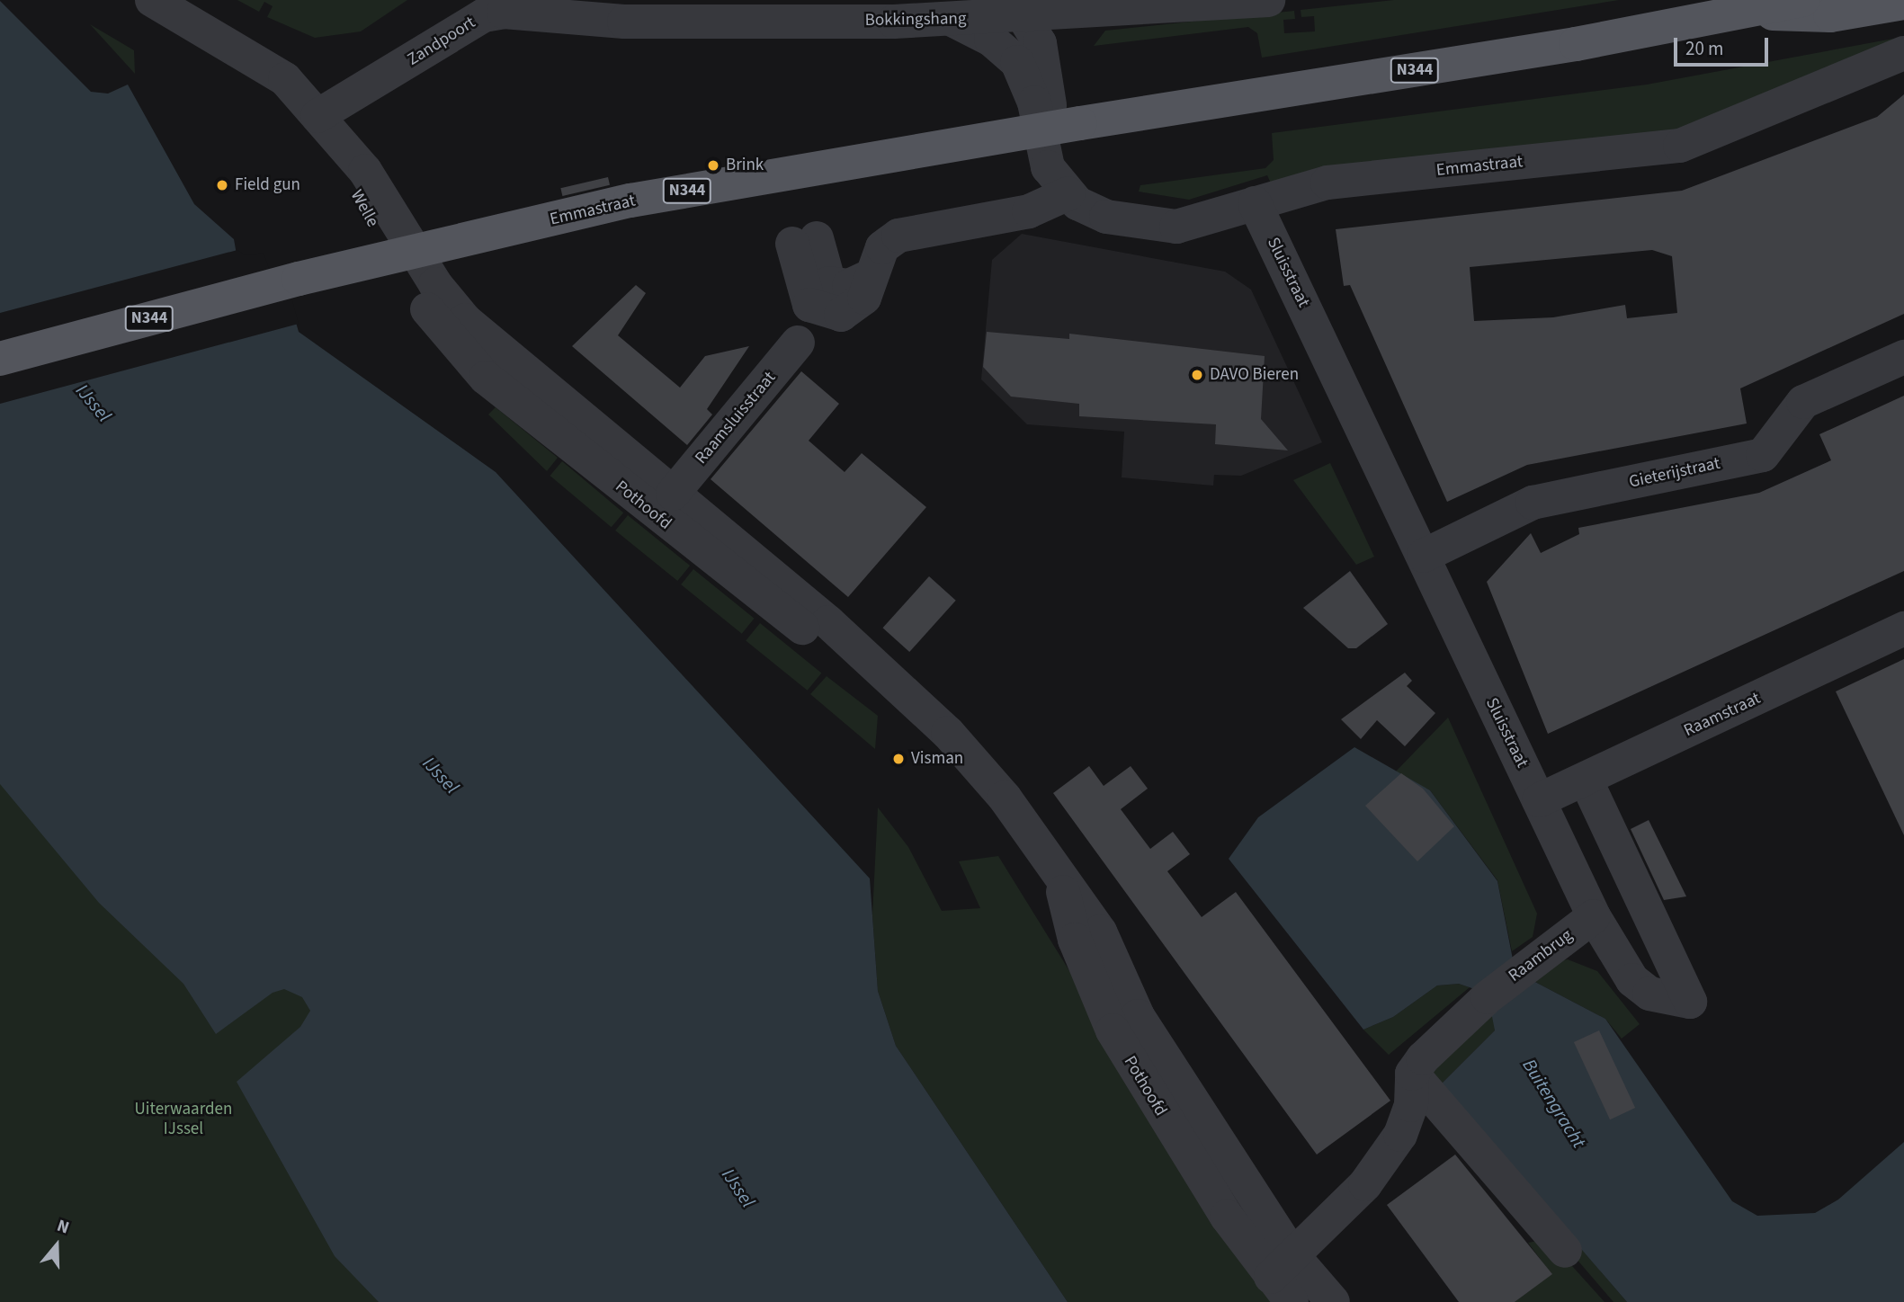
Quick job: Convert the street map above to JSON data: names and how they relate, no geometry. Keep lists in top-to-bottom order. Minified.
{"streets":{"main road":["N344","Emmastraat"],"street":["Bokkingshang","Zandpoort","Welle","Sluisstraat","Raamsluisstraat","Gieterijstraat","Pothoofd","Raamstraat","Raambrug"]},"crossings":[["Bokkingshang","Zandpoort"],["Bokkingshang","Emmastraat"],["Zandpoort","Welle"],["Emmastraat","Sluisstraat"],["Welle","Pothoofd"],["Sluisstraat","Gieterijstraat"],["Sluisstraat","Raamstraat"],["Sluisstraat","Raambrug"],["Raamsluisstraat","Pothoofd"]],"water":["IJssel","Buitengracht"],"parks":["Uiterwaarden IJssel"],"places":["Brink","Field gun","DAVO Bieren","Visman"],"scale_bar":"20 m","north":"top"}
